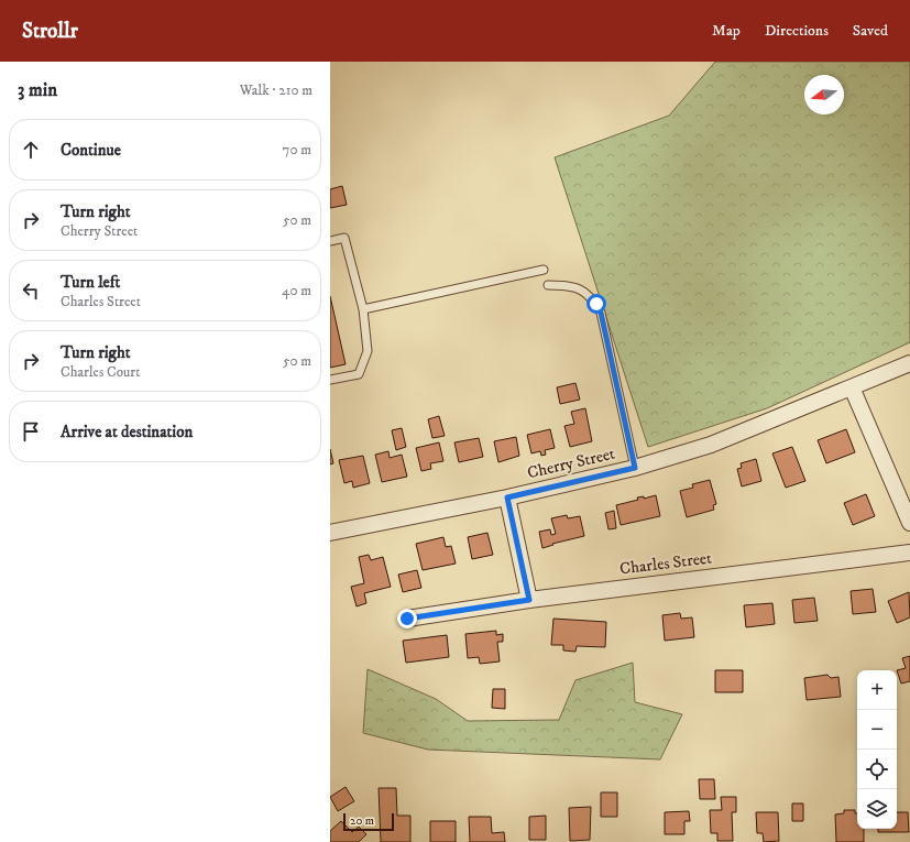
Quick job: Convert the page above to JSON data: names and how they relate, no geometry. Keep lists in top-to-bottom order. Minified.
{"streets":{"street":["Cherry Street","Charles Street"]},"scale_bar":"20 m","north":"left","page":{"header":"Strollr","nav":["Map","Directions","Saved"],"heading":["3 min","Walk · 210 m"],"list":[["Continue","70 m"],["Turn right","Cherry Street","50 m"],["Turn left","Charles Street","40 m"],["Turn right","Charles Court","50 m"],"Arrive at destination"],"map_buttons":["+","−"],"scale":"20 m"}}
